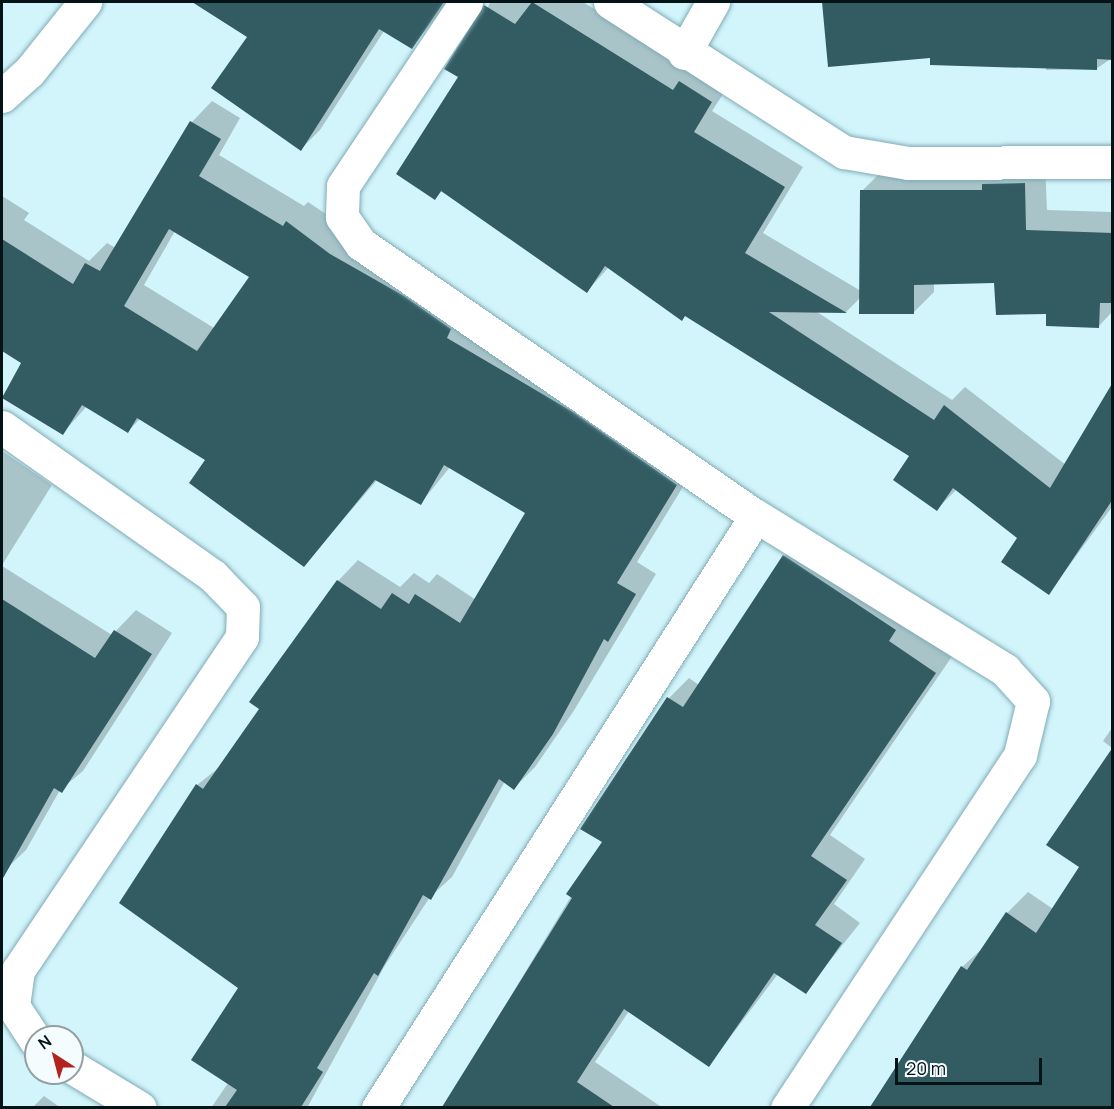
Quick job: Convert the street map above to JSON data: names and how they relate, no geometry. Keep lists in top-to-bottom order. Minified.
{"scale_bar":"20 m","north":"top left"}
